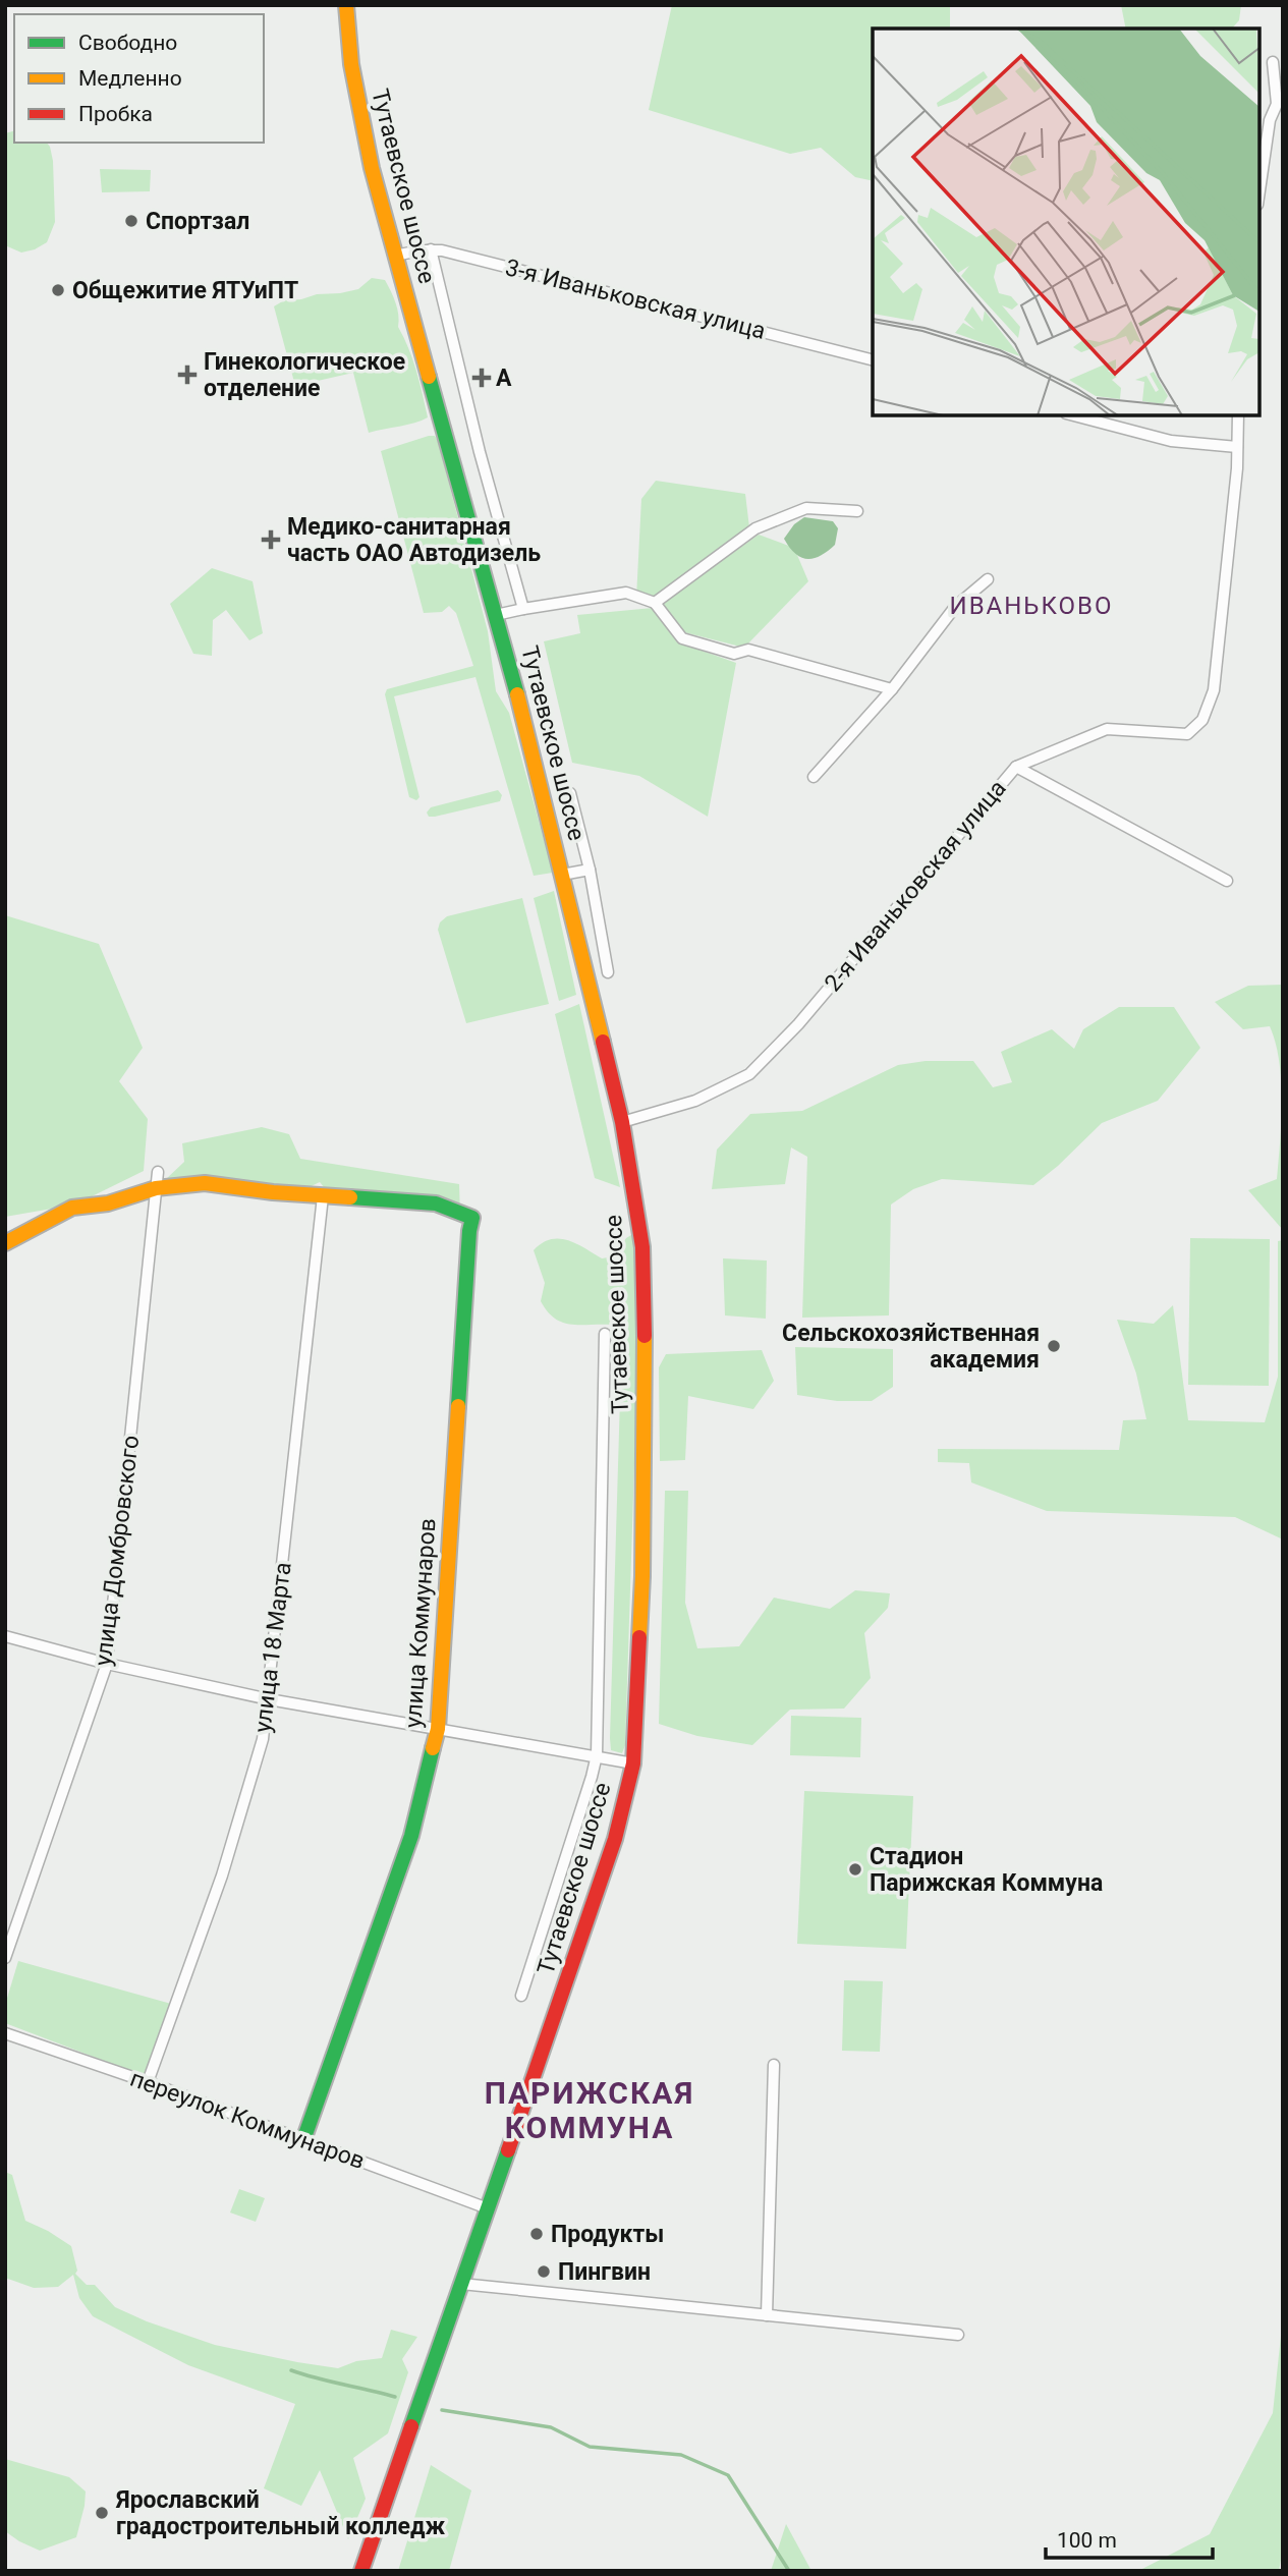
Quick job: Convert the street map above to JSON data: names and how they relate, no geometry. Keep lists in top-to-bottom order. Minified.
{"streets":{"main road":["Тутаевское шоссе","улица Коммунаров"],"street":["3-я Иваньковская улица","2-я Иваньковская улица","улица Домбровского","улица 18 Марта","переулок Коммунаров"]},"crossings":[["Тутаевское шоссе","3-я Иваньковская улица"],["Тутаевское шоссе","2-я Иваньковская улица"],["Тутаевское шоссе","переулок Коммунаров"],["улица Коммунаров","улица 18 Марта"],["улица Коммунаров","переулок Коммунаров"],["улица 18 Марта","переулок Коммунаров"]],"districts":["ИВАНЬКОВО","ПАРИЖСКАЯ КОММУНА"],"places":{"other":["Спортзал","Общежитие ЯТУиПТ","Сельскохозяйственная академия","Стадион Парижская Коммуна","Продукты","Пингвин","Ярославский градостроительный колледж"],"health":["Гинекологическое отделение","А","Медико-санитарная часть ОАО Автодизель"]},"legend":["Свободно","Медленно","Пробка"],"scale_bar":"100 m"}
